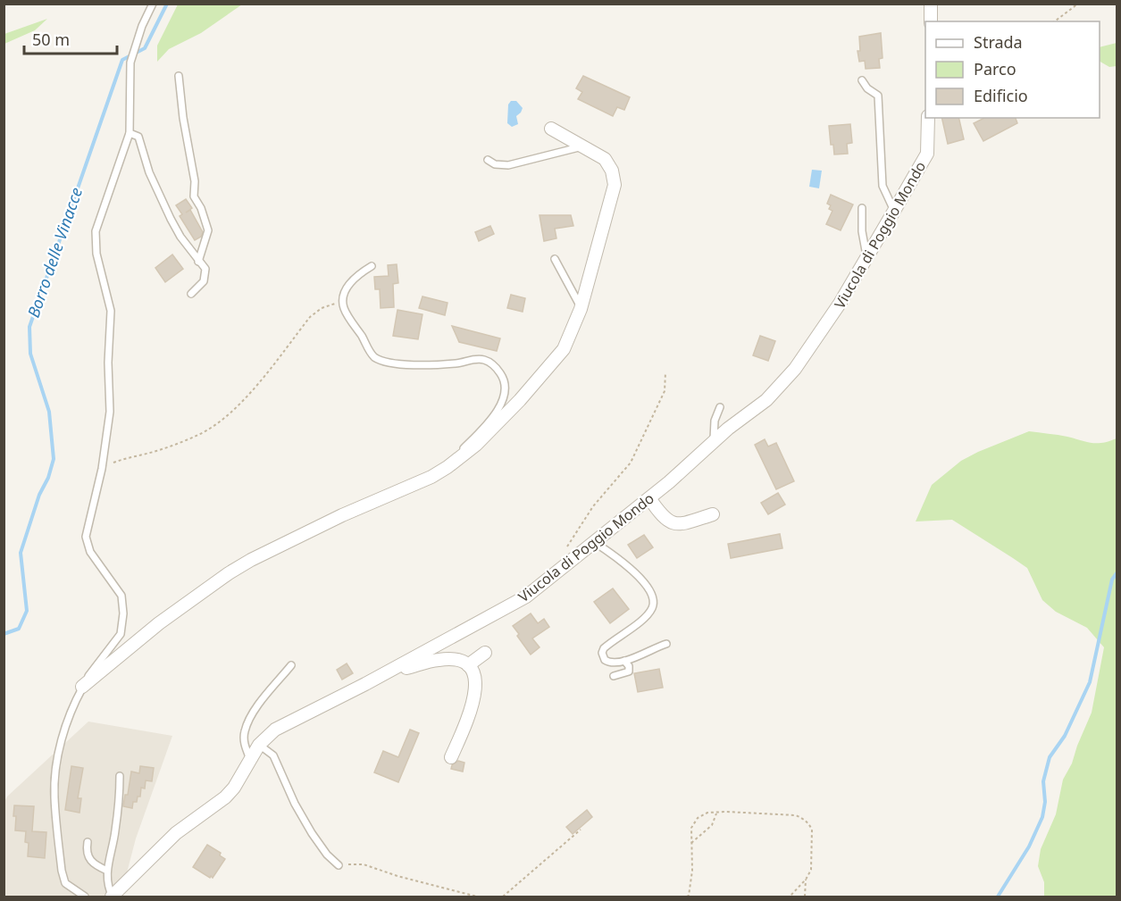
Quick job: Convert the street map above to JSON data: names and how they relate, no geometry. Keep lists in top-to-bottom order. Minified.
{"streets":{"street":["Viucola di Poggio Mondo"]},"water":["Borro delle Vinacce"],"legend":["Strada","Parco","Edificio"],"scale_bar":"50 m"}
